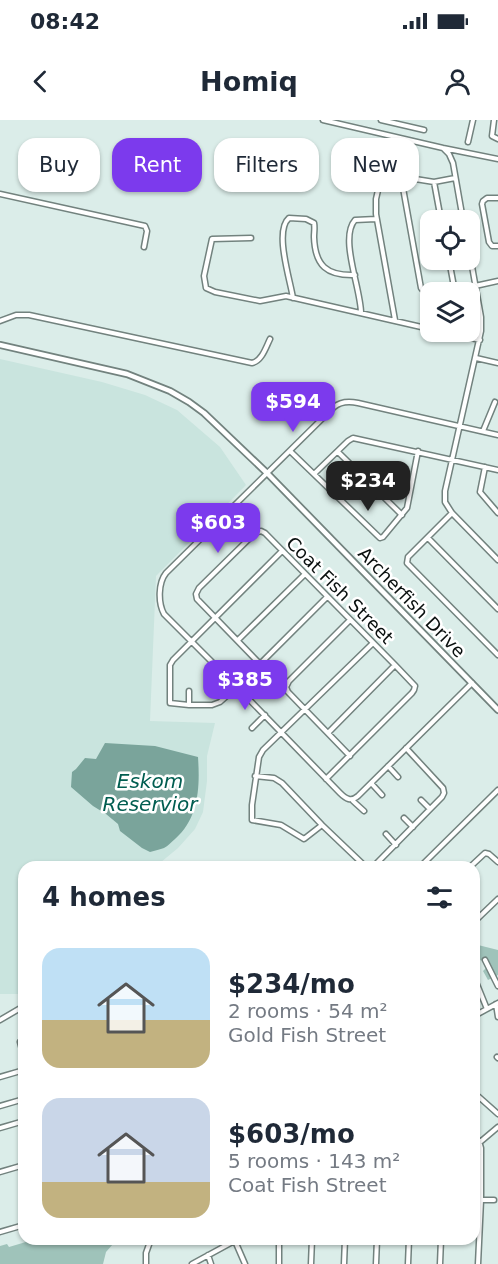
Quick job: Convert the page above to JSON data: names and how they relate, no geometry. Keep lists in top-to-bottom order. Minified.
{"streets":{"street":["Coat Fish Street","Archerfish Drive"]},"water":["Eskom Reservior"],"page":{"status":"08:42","header":"Homiq","chip":["Buy","Rent","Filters","New"],"price":["$594","$234","$603","$385"],"heading":"4 homes","list":[{"name":"$234/mo","note":"2 rooms · 54 m² · Gold Fish Street"},{"name":"$603/mo","note":"5 rooms · 143 m² · Coat Fish Street"}]}}
